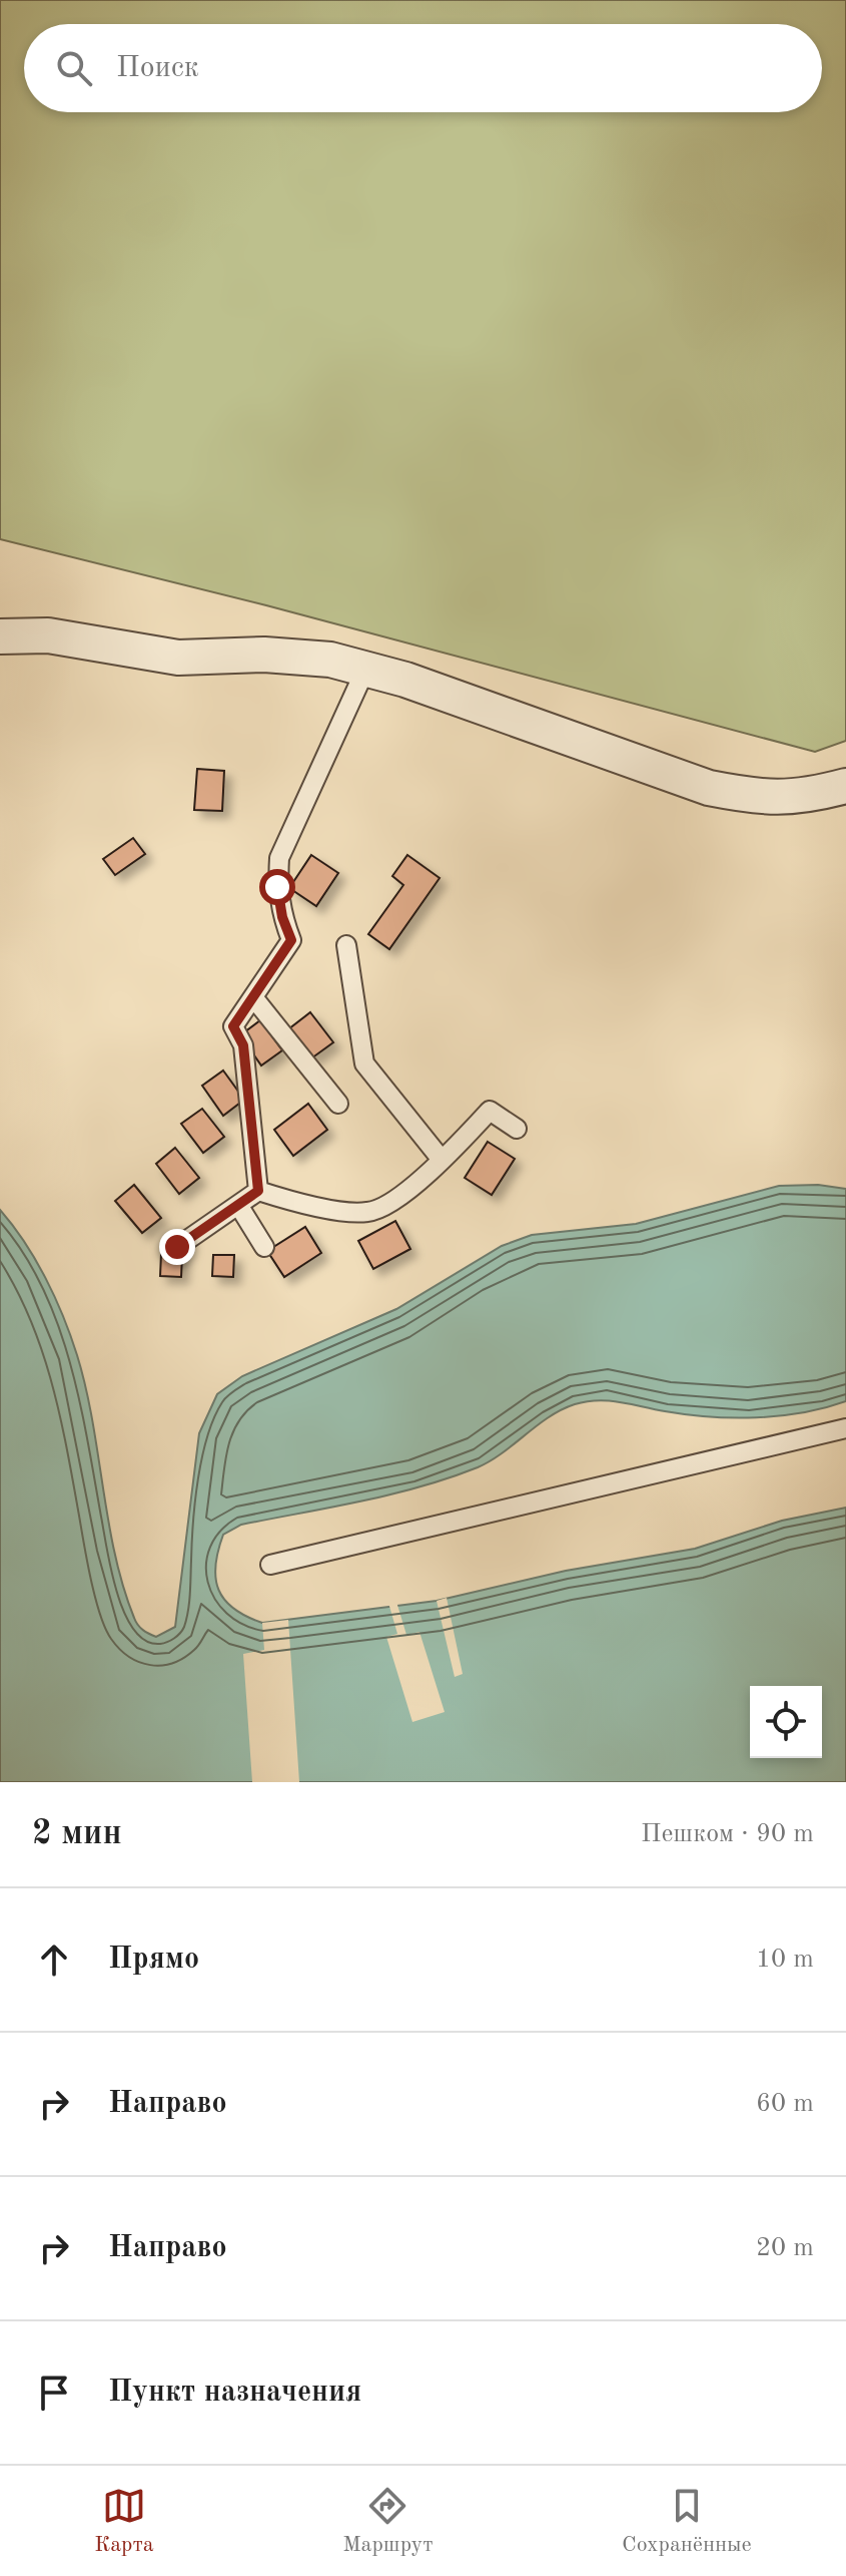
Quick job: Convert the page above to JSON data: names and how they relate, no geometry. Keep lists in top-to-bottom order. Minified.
{"page":{"search":"Поиск","heading":["2 мин","Пешком · 90 m"],"list":[["Прямо","10 m"],["Направо","60 m"],["Направо","20 m"],"Пункт назначения"],"nav":["Карта","Маршрут","Сохранённые"]}}
